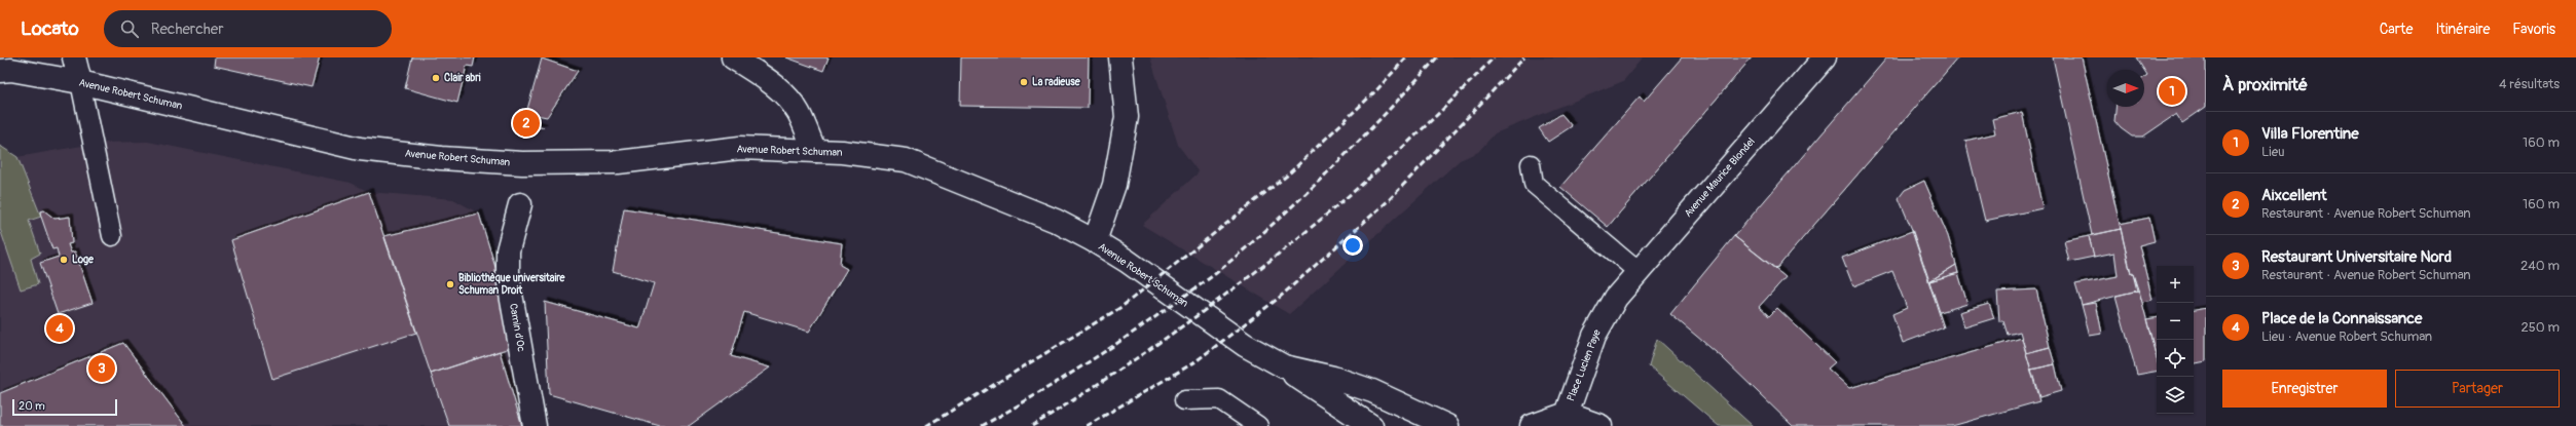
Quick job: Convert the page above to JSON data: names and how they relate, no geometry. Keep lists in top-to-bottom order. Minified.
{"streets":{"street":["Avenue Robert Schuman","Avenue Maurice Blondel","Camin d’Oc","Place Lucien Paye"]},"crossings":[["Avenue Maurice Blondel","Place Lucien Paye"]],"places":["Clair abri","La radieuse","Loge","Bibliothèque universitaire Schuman Droit"],"scale_bar":"20 m","north":"right","page":{"header":"Locato","search":"Rechercher","nav":["Carte","Itinéraire","Favoris"],"heading":["À proximité","4 résultats"],"pins":["1","2","4","3"],"list":[{"mark":"1","name":"Villa Florentine","note":"Lieu","value":"160 m"},{"mark":"2","name":"Aixcellent","note":"Restaurant · Avenue Robert Schuman","value":"160 m"},{"mark":"3","name":"Restaurant Universitaire Nord","note":"Restaurant · Avenue Robert Schuman","value":"240 m"},{"mark":"4","name":"Place de la Connaissance","note":"Lieu · Avenue Robert Schuman","value":"250 m"}],"map_buttons":["+","−"],"buttons":["Enregistrer","Partager"],"scale":"20 m"}}
